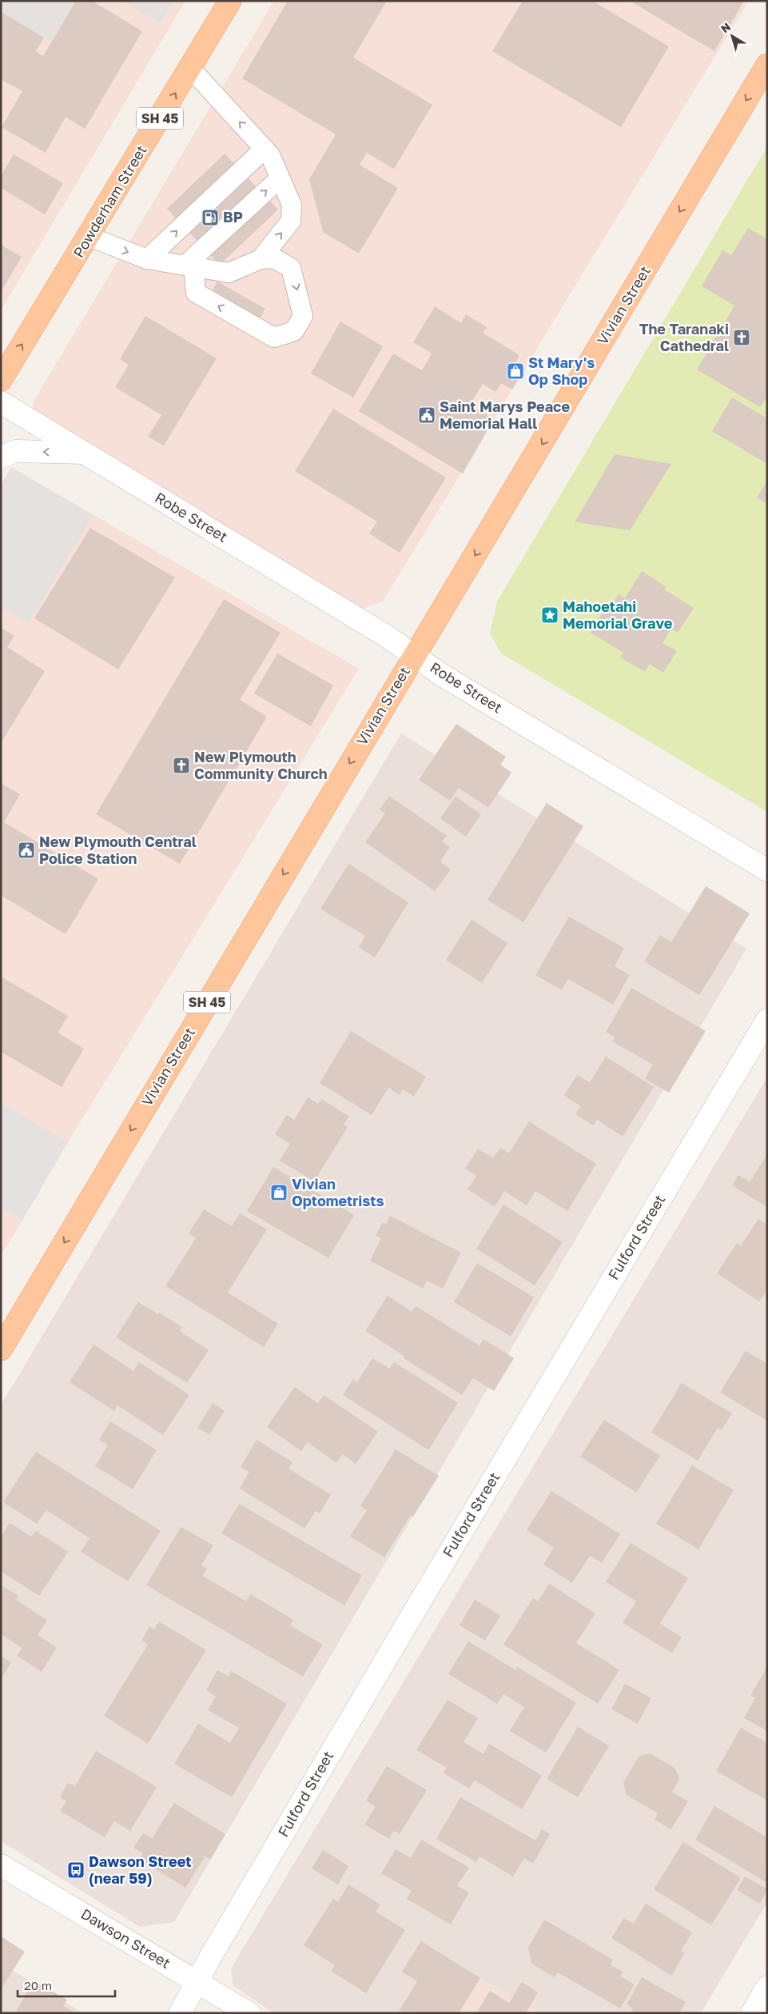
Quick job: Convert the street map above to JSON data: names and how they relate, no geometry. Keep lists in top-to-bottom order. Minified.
{"streets":{"main road":["SH 45","Powderham Street","Vivian Street"],"street":["Robe Street","Fulford Street","Dawson Street"]},"crossings":[["Vivian Street","Robe Street"],["Fulford Street","Dawson Street"]],"one_way":["Powderham Street","Vivian Street"],"places":{"fuel station":["BP"],"church":["The Taranaki Cathedral","New Plymouth Community Church"],"shop":["St Mary's Op Shop","Vivian Optometrists"],"public building":["Saint Marys Peace Memorial Hall","New Plymouth Central Police Station"],"place":["Mahoetahi Memorial Grave"],"bus stop":["Dawson Street (near 59)"]},"scale_bar":"20 m","north":"top left"}
